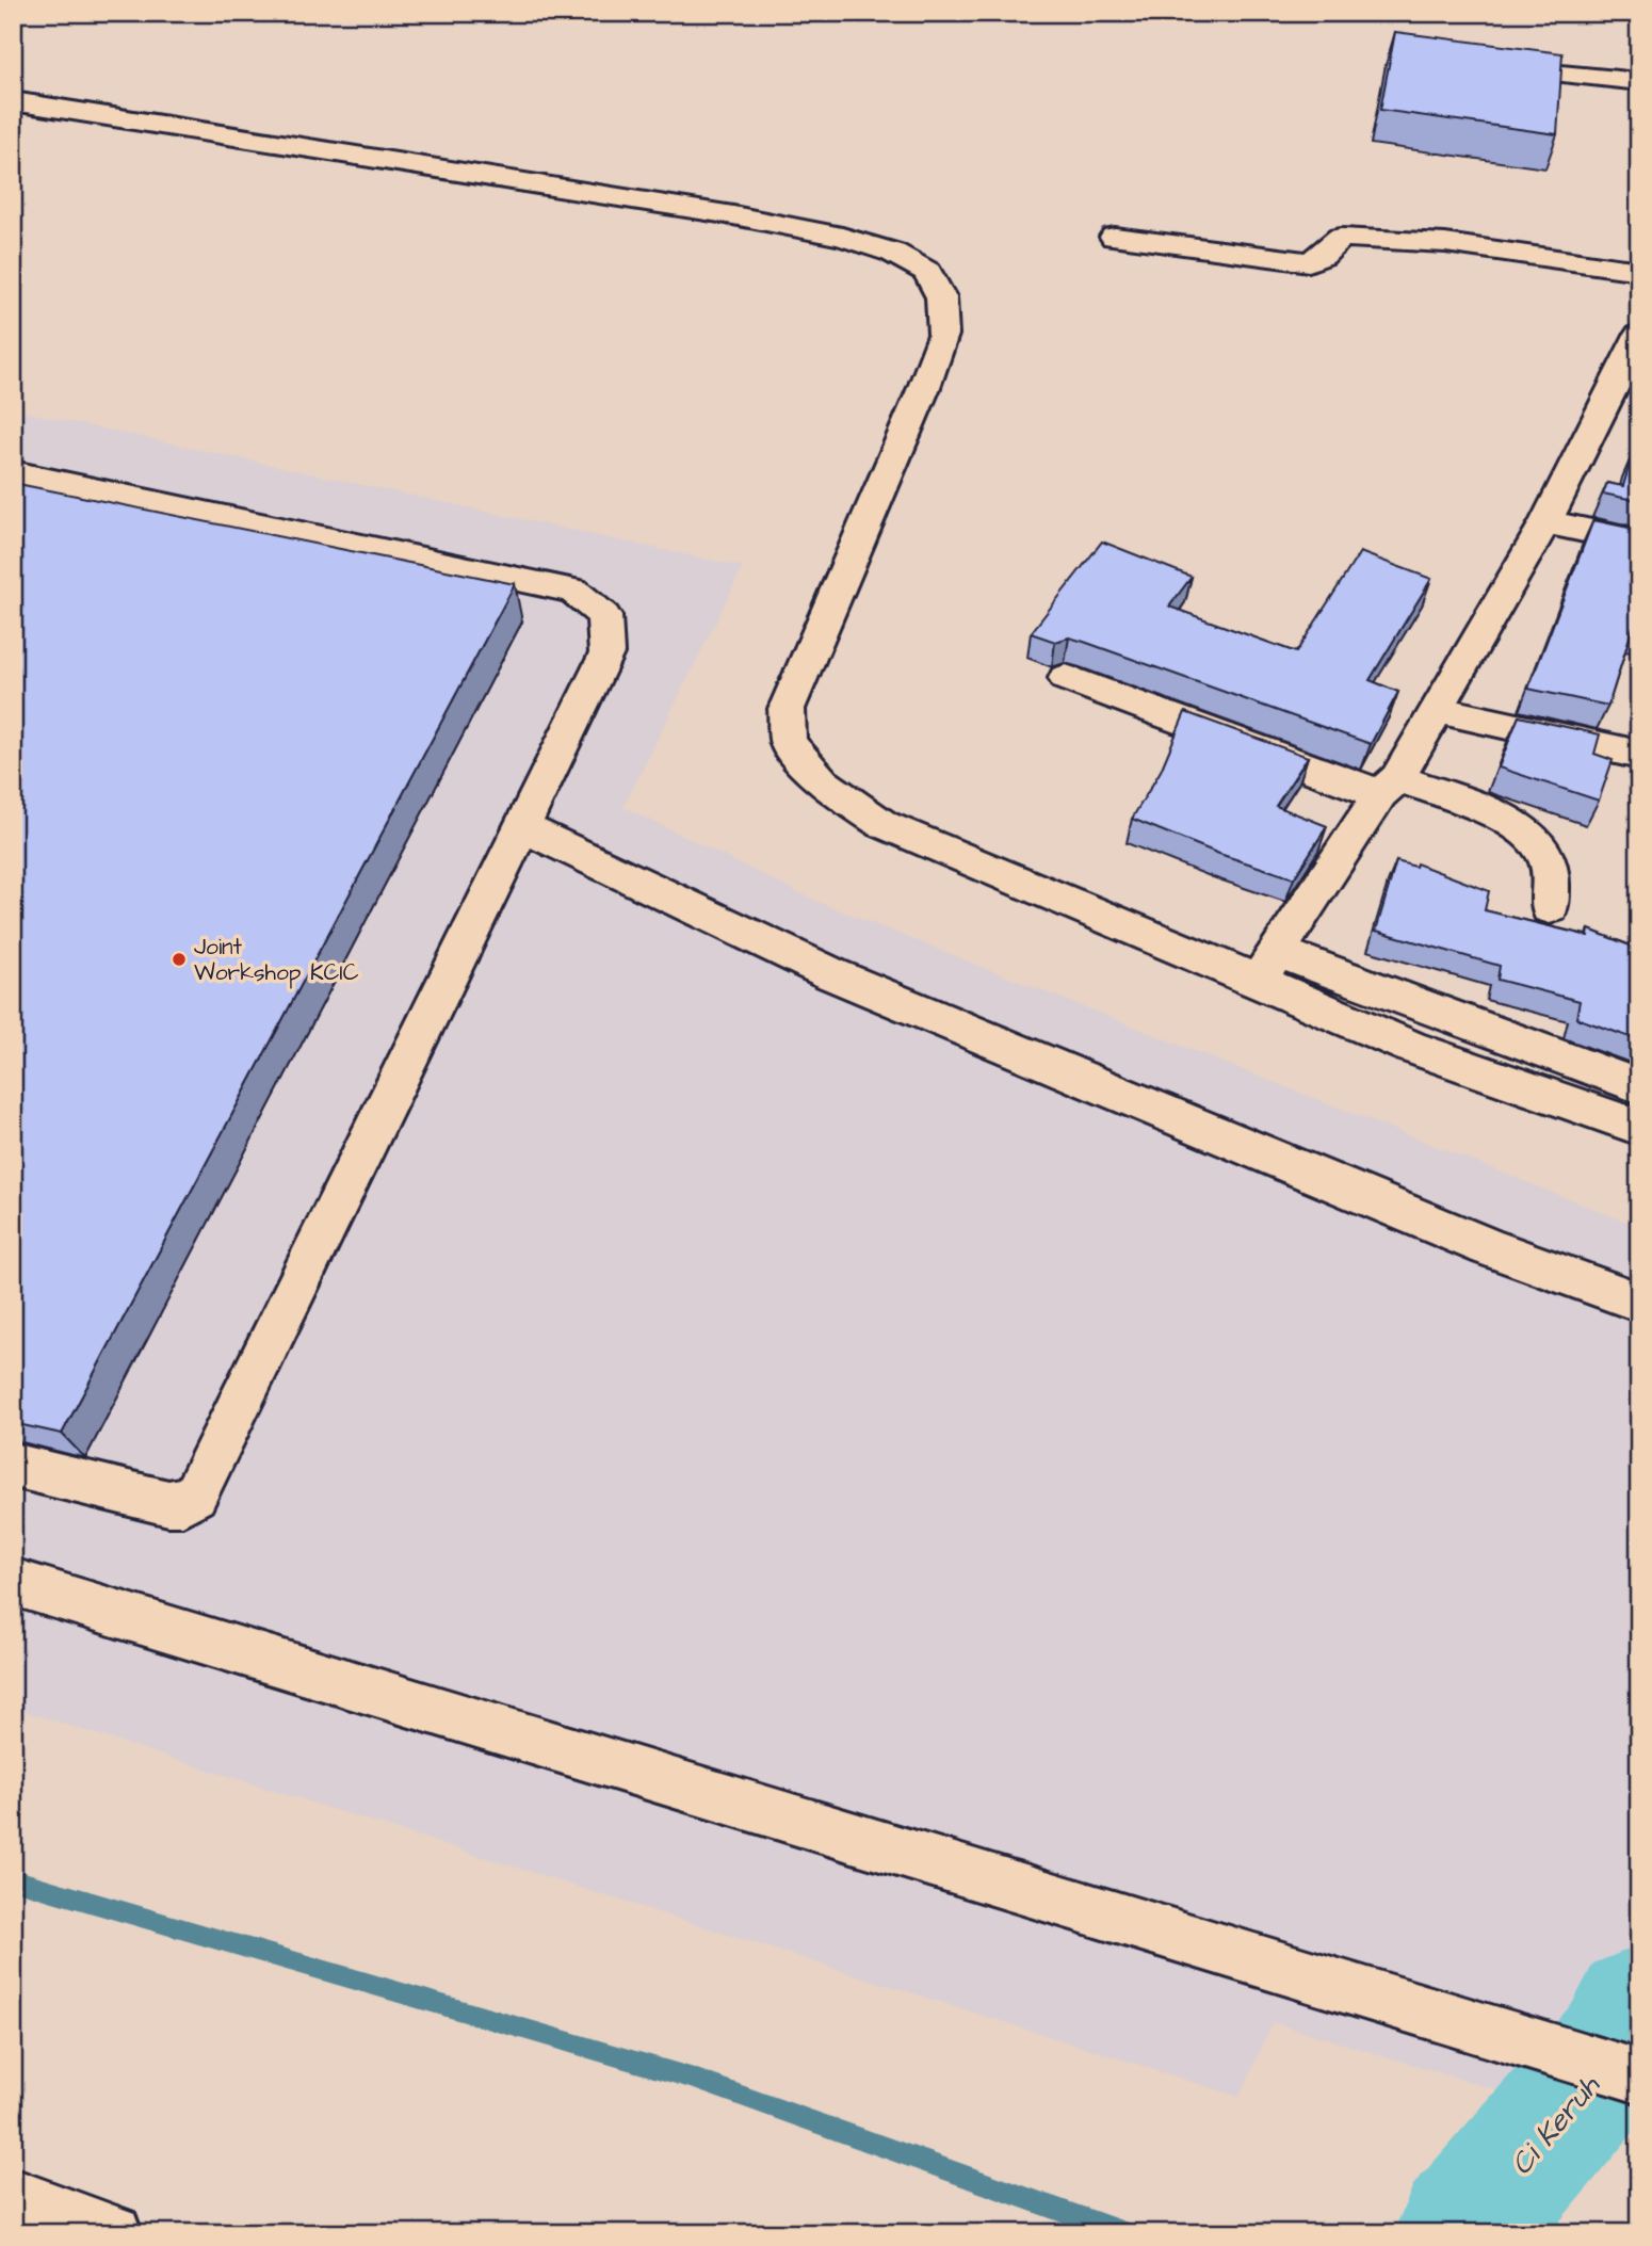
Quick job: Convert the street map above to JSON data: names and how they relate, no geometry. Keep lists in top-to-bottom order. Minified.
{"water":["Ci Keruh"],"places":["Joint Workshop KCIC"]}
